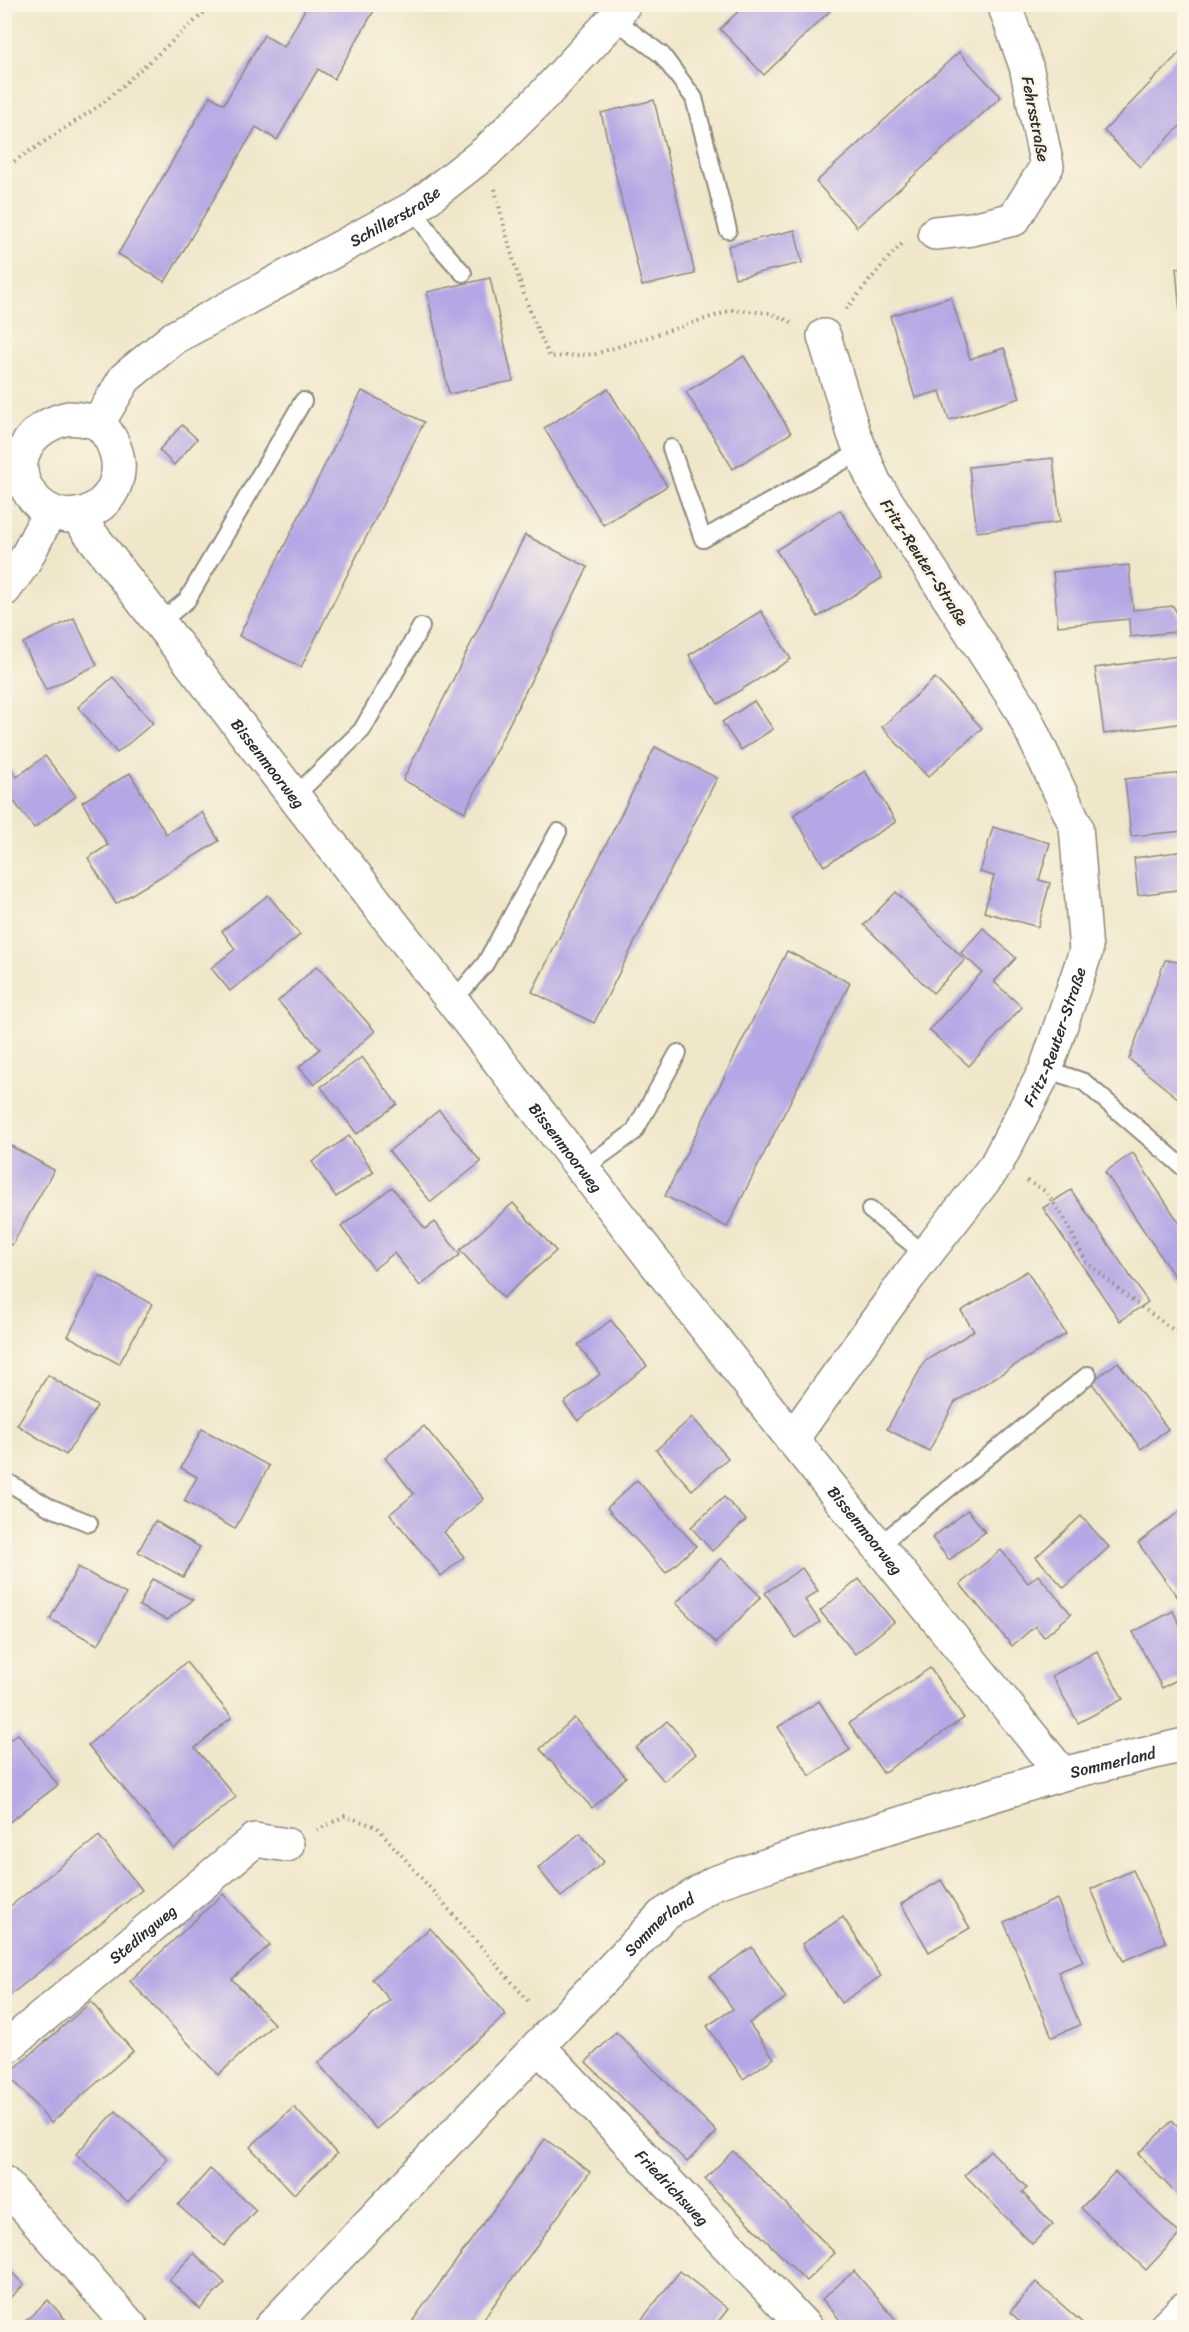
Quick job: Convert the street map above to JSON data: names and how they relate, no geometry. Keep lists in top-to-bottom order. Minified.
{"streets":{"street":["Fehrsstraße","Schillerstraße","Fritz-Reuter-Straße","Bissenmoorweg","Sommerland","Stedingweg","Friedrichsweg"]},"crossings":[["Schillerstraße","Bissenmoorweg"],["Fritz-Reuter-Straße","Bissenmoorweg"],["Bissenmoorweg","Sommerland"],["Sommerland","Friedrichsweg"]]}
